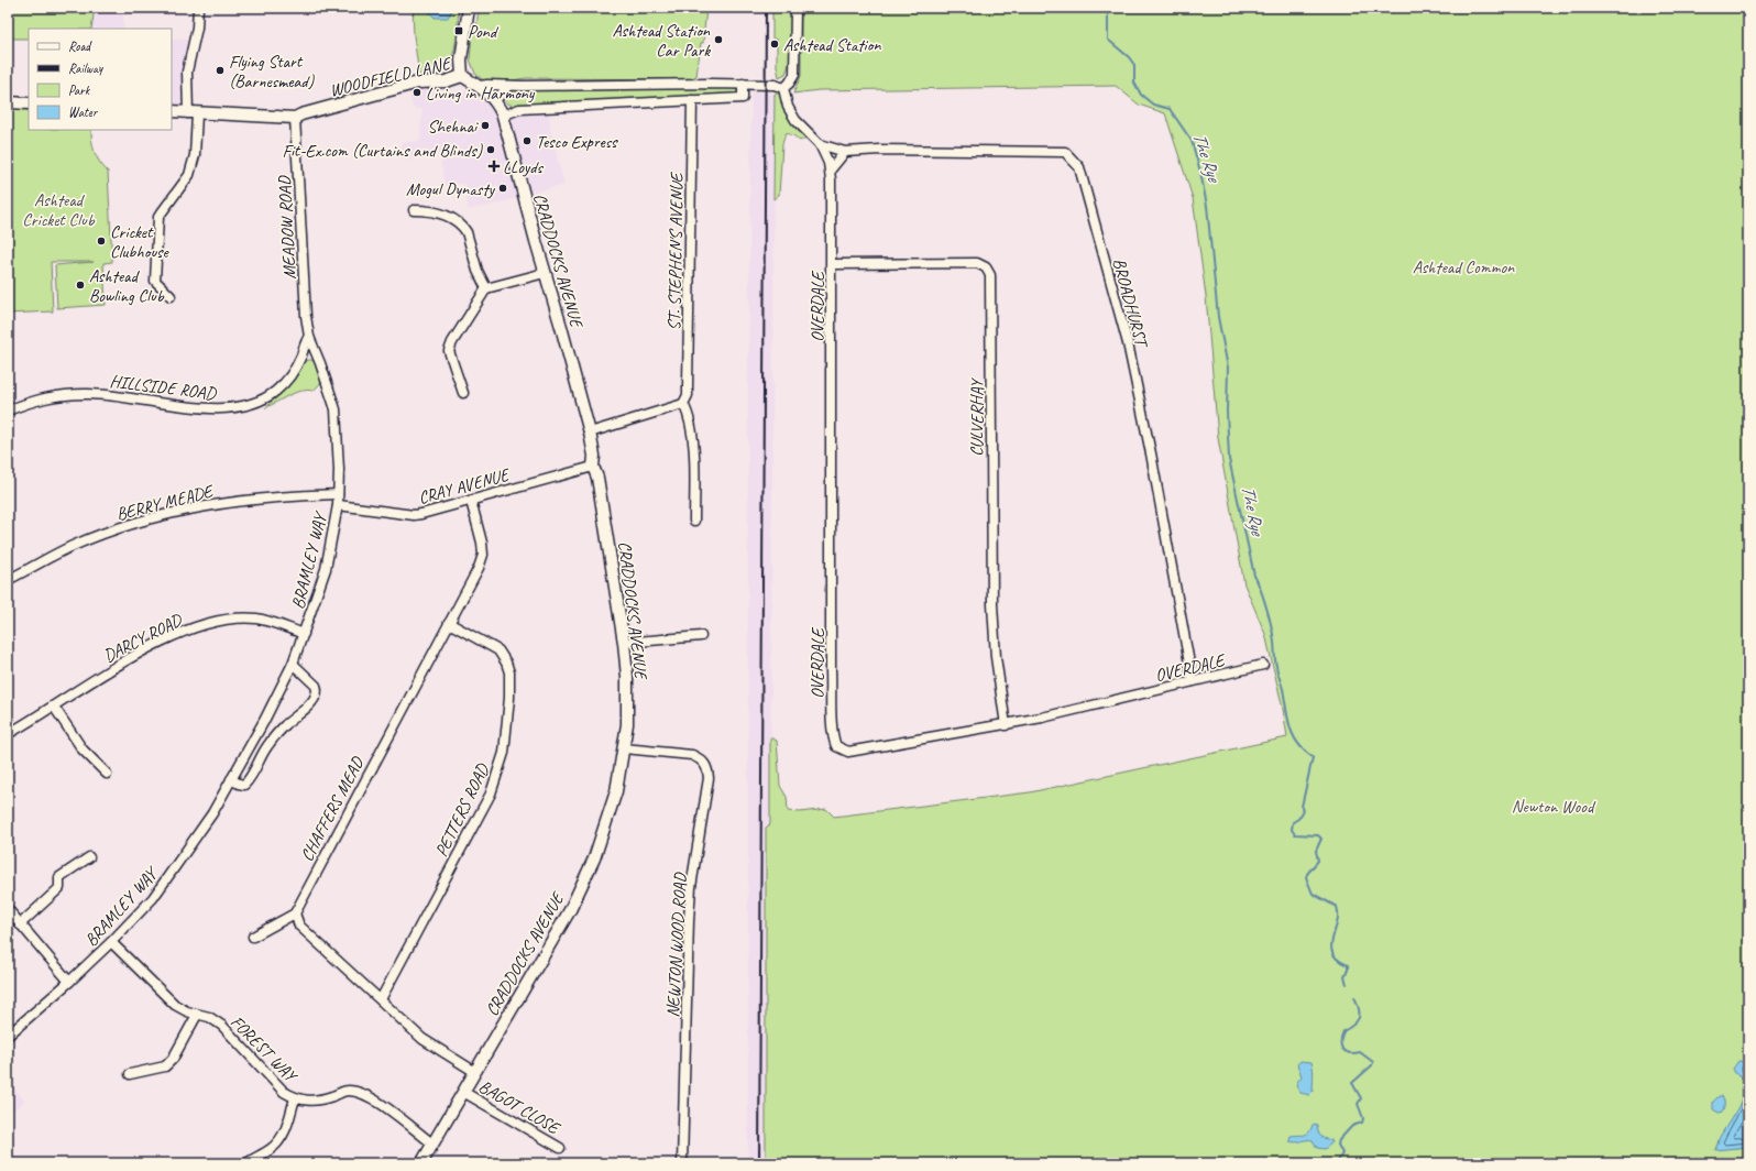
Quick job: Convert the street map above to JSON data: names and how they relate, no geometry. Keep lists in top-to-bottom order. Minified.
{"streets":{"street":["WOODFIELD LANE","MEADOW ROAD","ST. STEPHEN'S AVENUE","CRADDOCKS AVENUE","BROADHURST","OVERDALE","HILLSIDE ROAD","CULVERHAY","CRAY AVENUE","BERRY MEADE","BRAMLEY WAY","DARCY ROAD","CHAFFERS MEAD","PETTERS ROAD","NEWTON WOOD ROAD","FOREST WAY","BAGOT CLOSE"]},"crossings":[["WOODFIELD LANE","MEADOW ROAD"],["WOODFIELD LANE","CRADDOCKS AVENUE"],["MEADOW ROAD","HILLSIDE ROAD"],["MEADOW ROAD","BRAMLEY WAY"],["CRADDOCKS AVENUE","CRAY AVENUE"],["CRADDOCKS AVENUE","NEWTON WOOD ROAD"],["CRADDOCKS AVENUE","FOREST WAY"],["CRADDOCKS AVENUE","BAGOT CLOSE"],["BROADHURST","OVERDALE"],["OVERDALE","CULVERHAY"],["HILLSIDE ROAD","BRAMLEY WAY"],["CRAY AVENUE","BRAMLEY WAY"],["CRAY AVENUE","CHAFFERS MEAD"],["BERRY MEADE","BRAMLEY WAY"],["BRAMLEY WAY","DARCY ROAD"],["BRAMLEY WAY","FOREST WAY"],["CHAFFERS MEAD","PETTERS ROAD"]],"water":["The Rye"],"parks":["Ashtead Cricket Club","Ashtead Common","Newton Wood"],"places":{"transit":["Pond"],"other":["Ashtead Station Car Park","Ashtead Station","Flying Start (Barnesmead)","Living in Harmony","Shehnai","Tesco Express","Fit-Ex.com (Curtains and Blinds)","Mogul Dynasty","Cricket Clubhouse","Ashtead Bowling Club"],"health":["LLoyds"]},"legend":["Road","Railway","Park","Water"]}
